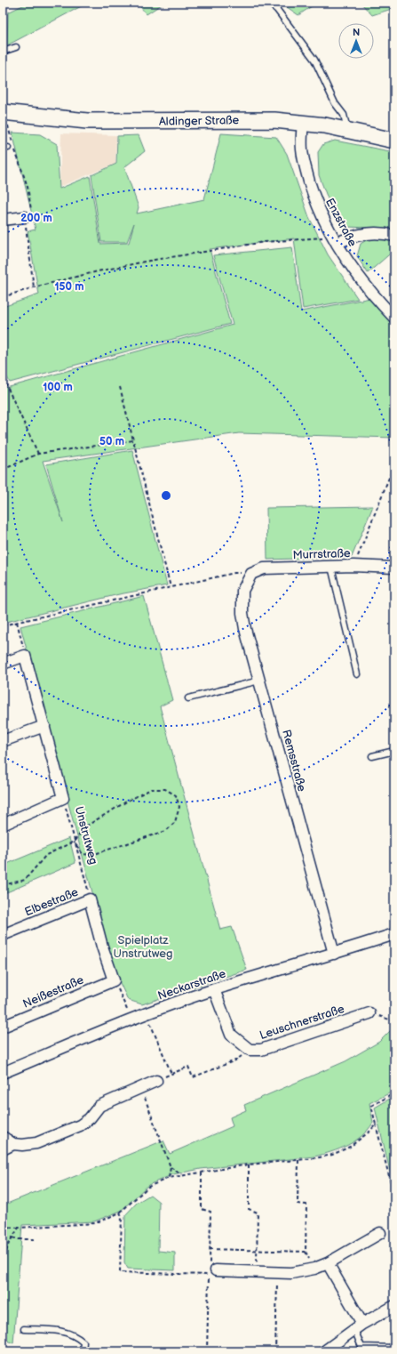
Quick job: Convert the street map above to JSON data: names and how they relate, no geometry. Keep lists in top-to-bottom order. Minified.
{"streets":{"main road":["Aldinger Straße"],"street":["Enzstraße","Murrstraße","Remsstraße","Unstrutweg","Elbestraße","Neckarstraße","Neißestraße","Leuschnerstraße"]},"crossings":[["Aldinger Straße","Enzstraße"],["Murrstraße","Remsstraße"],["Remsstraße","Neckarstraße"],["Unstrutweg","Elbestraße"],["Neckarstraße","Leuschnerstraße"]],"parks":["Spielplatz Unstrutweg"],"north":"top","rings":["200 m","150 m","100 m","50 m"]}
